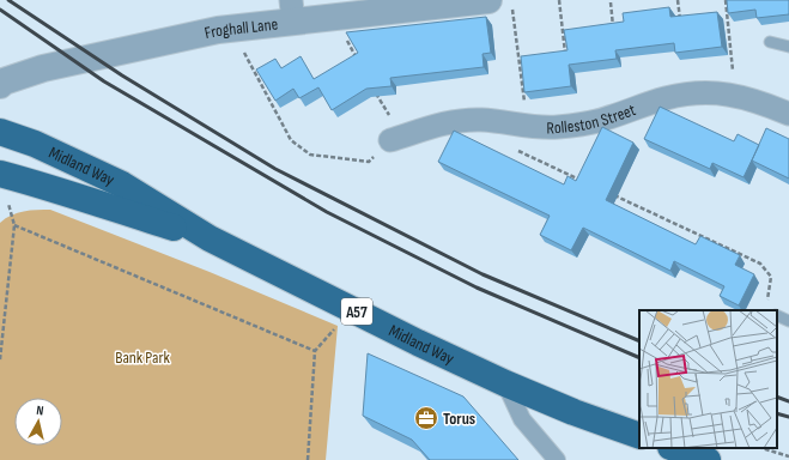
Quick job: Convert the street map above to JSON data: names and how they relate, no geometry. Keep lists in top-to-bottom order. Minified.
{"streets":{"highway":["Midland Way","A57"],"street":["Froghall Lane","Rolleston Street"]},"parks":["Bank Park"],"places":{"office":["Torus"]},"north":"top"}
